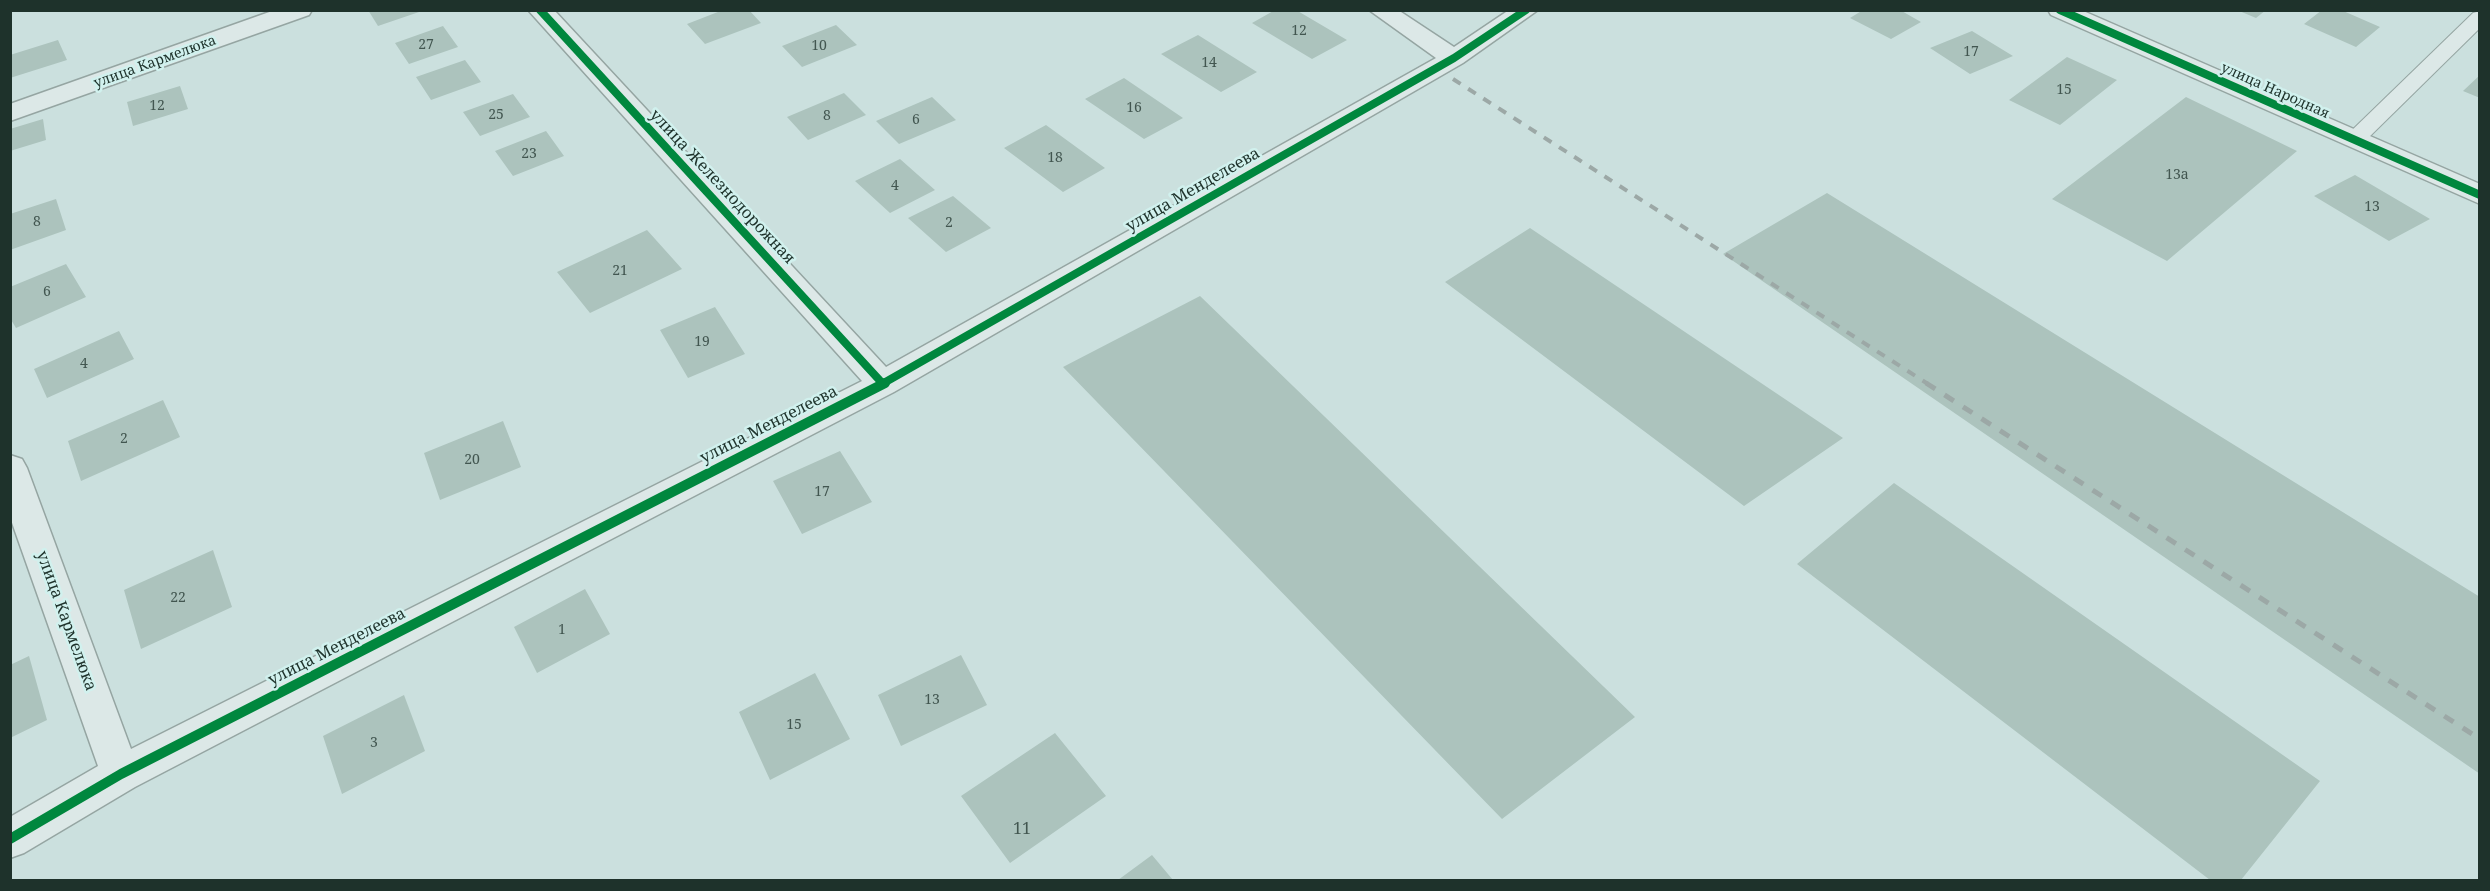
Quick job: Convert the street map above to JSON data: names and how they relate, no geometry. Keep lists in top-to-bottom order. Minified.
{"streets":{"street":["улица Кармелюка","улица Народная","улица Железнодорожная","улица Менделеева"]},"crossings":[["улица Кармелюка","улица Менделеева"],["улица Железнодорожная","улица Менделеева"]],"house_numbers":["12","27","10","17","14","15","12","16","25","8","6","23","18","13а","4","13","8","2","21","6","19","4","2","20","17","22","1","13","15","3","11"]}
